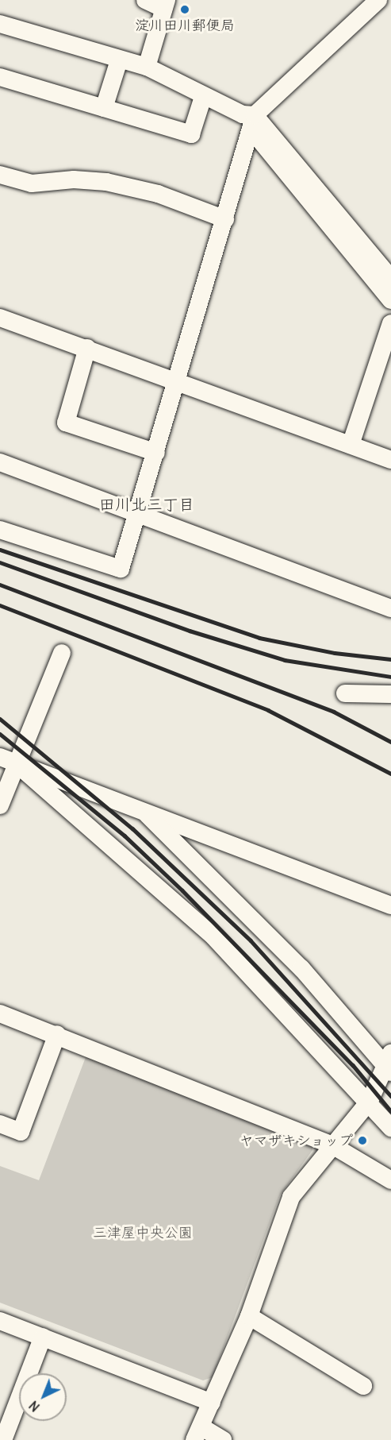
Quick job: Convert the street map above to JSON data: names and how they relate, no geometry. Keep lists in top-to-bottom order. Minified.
{"districts":["田川北三丁目"],"parks":["三津屋中央公園"],"places":["淀川田川郵便局","ヤマザキショップ"],"north":"bottom left"}
